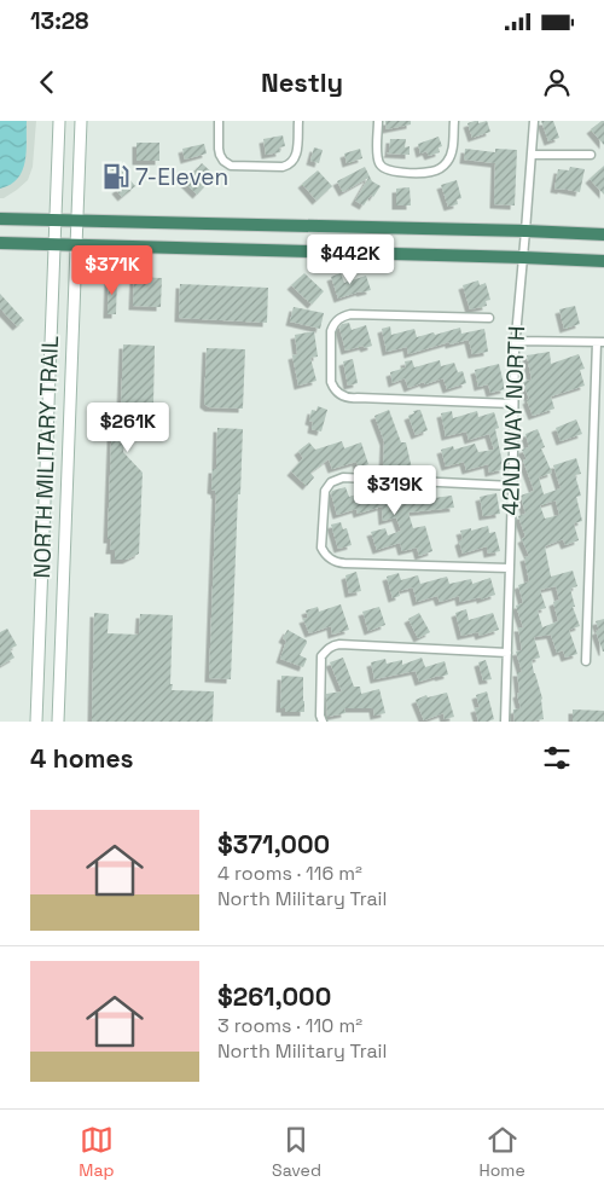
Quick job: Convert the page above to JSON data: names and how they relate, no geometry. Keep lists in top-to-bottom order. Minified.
{"streets":{"main road":["NORTH MILITARY TRAIL"],"street":["42ND WAY NORTH"]},"places":{"fuel station":["7-Eleven"]},"page":{"status":"13:28","header":"Nestly","price":["$442K","$371K","$261K","$319K"],"heading":"4 homes","list":[{"name":"$371,000","note":"4 rooms · 116 m² · North Military Trail"},{"name":"$261,000","note":"3 rooms · 110 m² · North Military Trail"}],"tabs":["Map","Saved","Home"]}}
